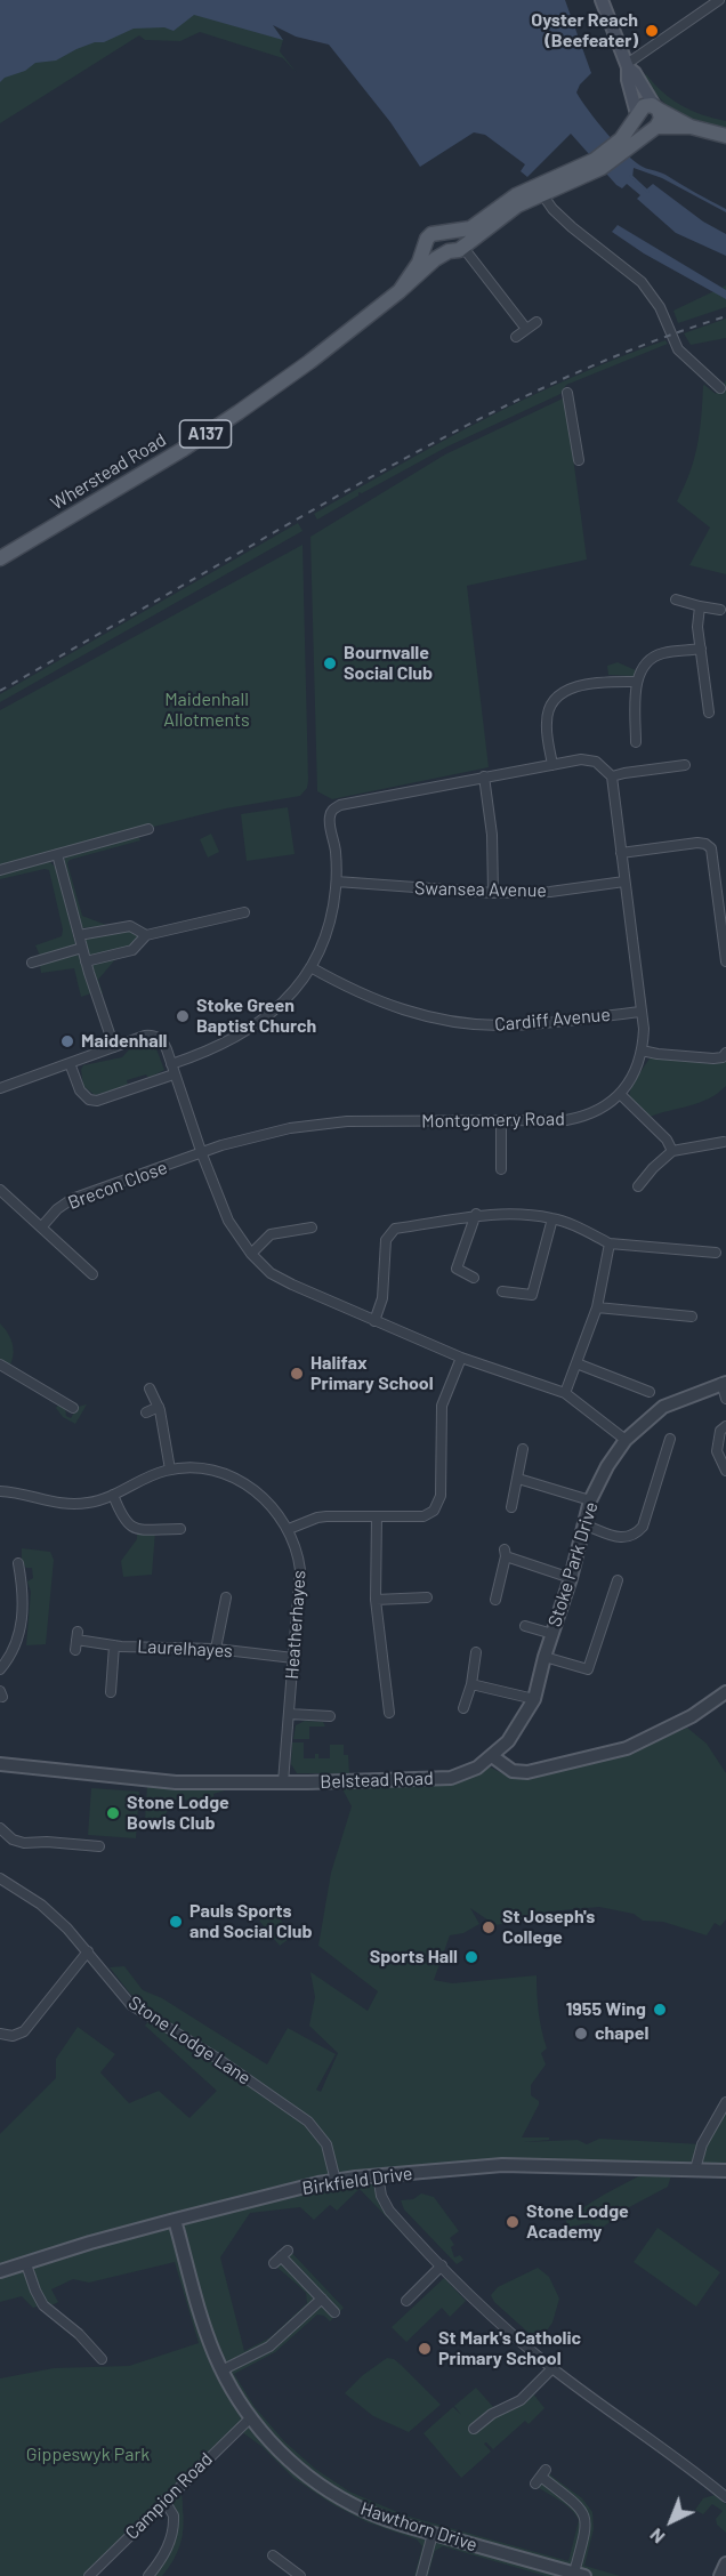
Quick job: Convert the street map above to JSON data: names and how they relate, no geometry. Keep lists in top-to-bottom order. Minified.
{"streets":{"main road":["A137","Wherstead Road"],"street":["Swansea Avenue","Cardiff Avenue","Montgomery Road","Brecon Close","Stoke Park Drive","Heatherhayes","Laurelhayes","Belstead Road","Stone Lodge Lane","Birkfield Drive","Campion Road","Hawthorn Drive"]},"crossings":[["Swansea Avenue","Montgomery Road"],["Cardiff Avenue","Montgomery Road"],["Montgomery Road","Brecon Close"],["Stoke Park Drive","Belstead Road"],["Heatherhayes","Laurelhayes"],["Heatherhayes","Belstead Road"],["Stone Lodge Lane","Birkfield Drive"],["Birkfield Drive","Hawthorn Drive"],["Campion Road","Hawthorn Drive"]],"parks":["Maidenhall Allotments","Gippeswyk Park"],"places":["Oyster Reach (Beefeater)","Bournvalle Social Club","Stoke Green Baptist Church","Maidenhall","Halifax Primary School","Stone Lodge Bowls Club","Pauls Sports and Social Club","St Joseph's College","Sports Hall","1955 Wing","chapel","Stone Lodge Academy","St Mark's Catholic Primary School"],"north":"bottom left"}
